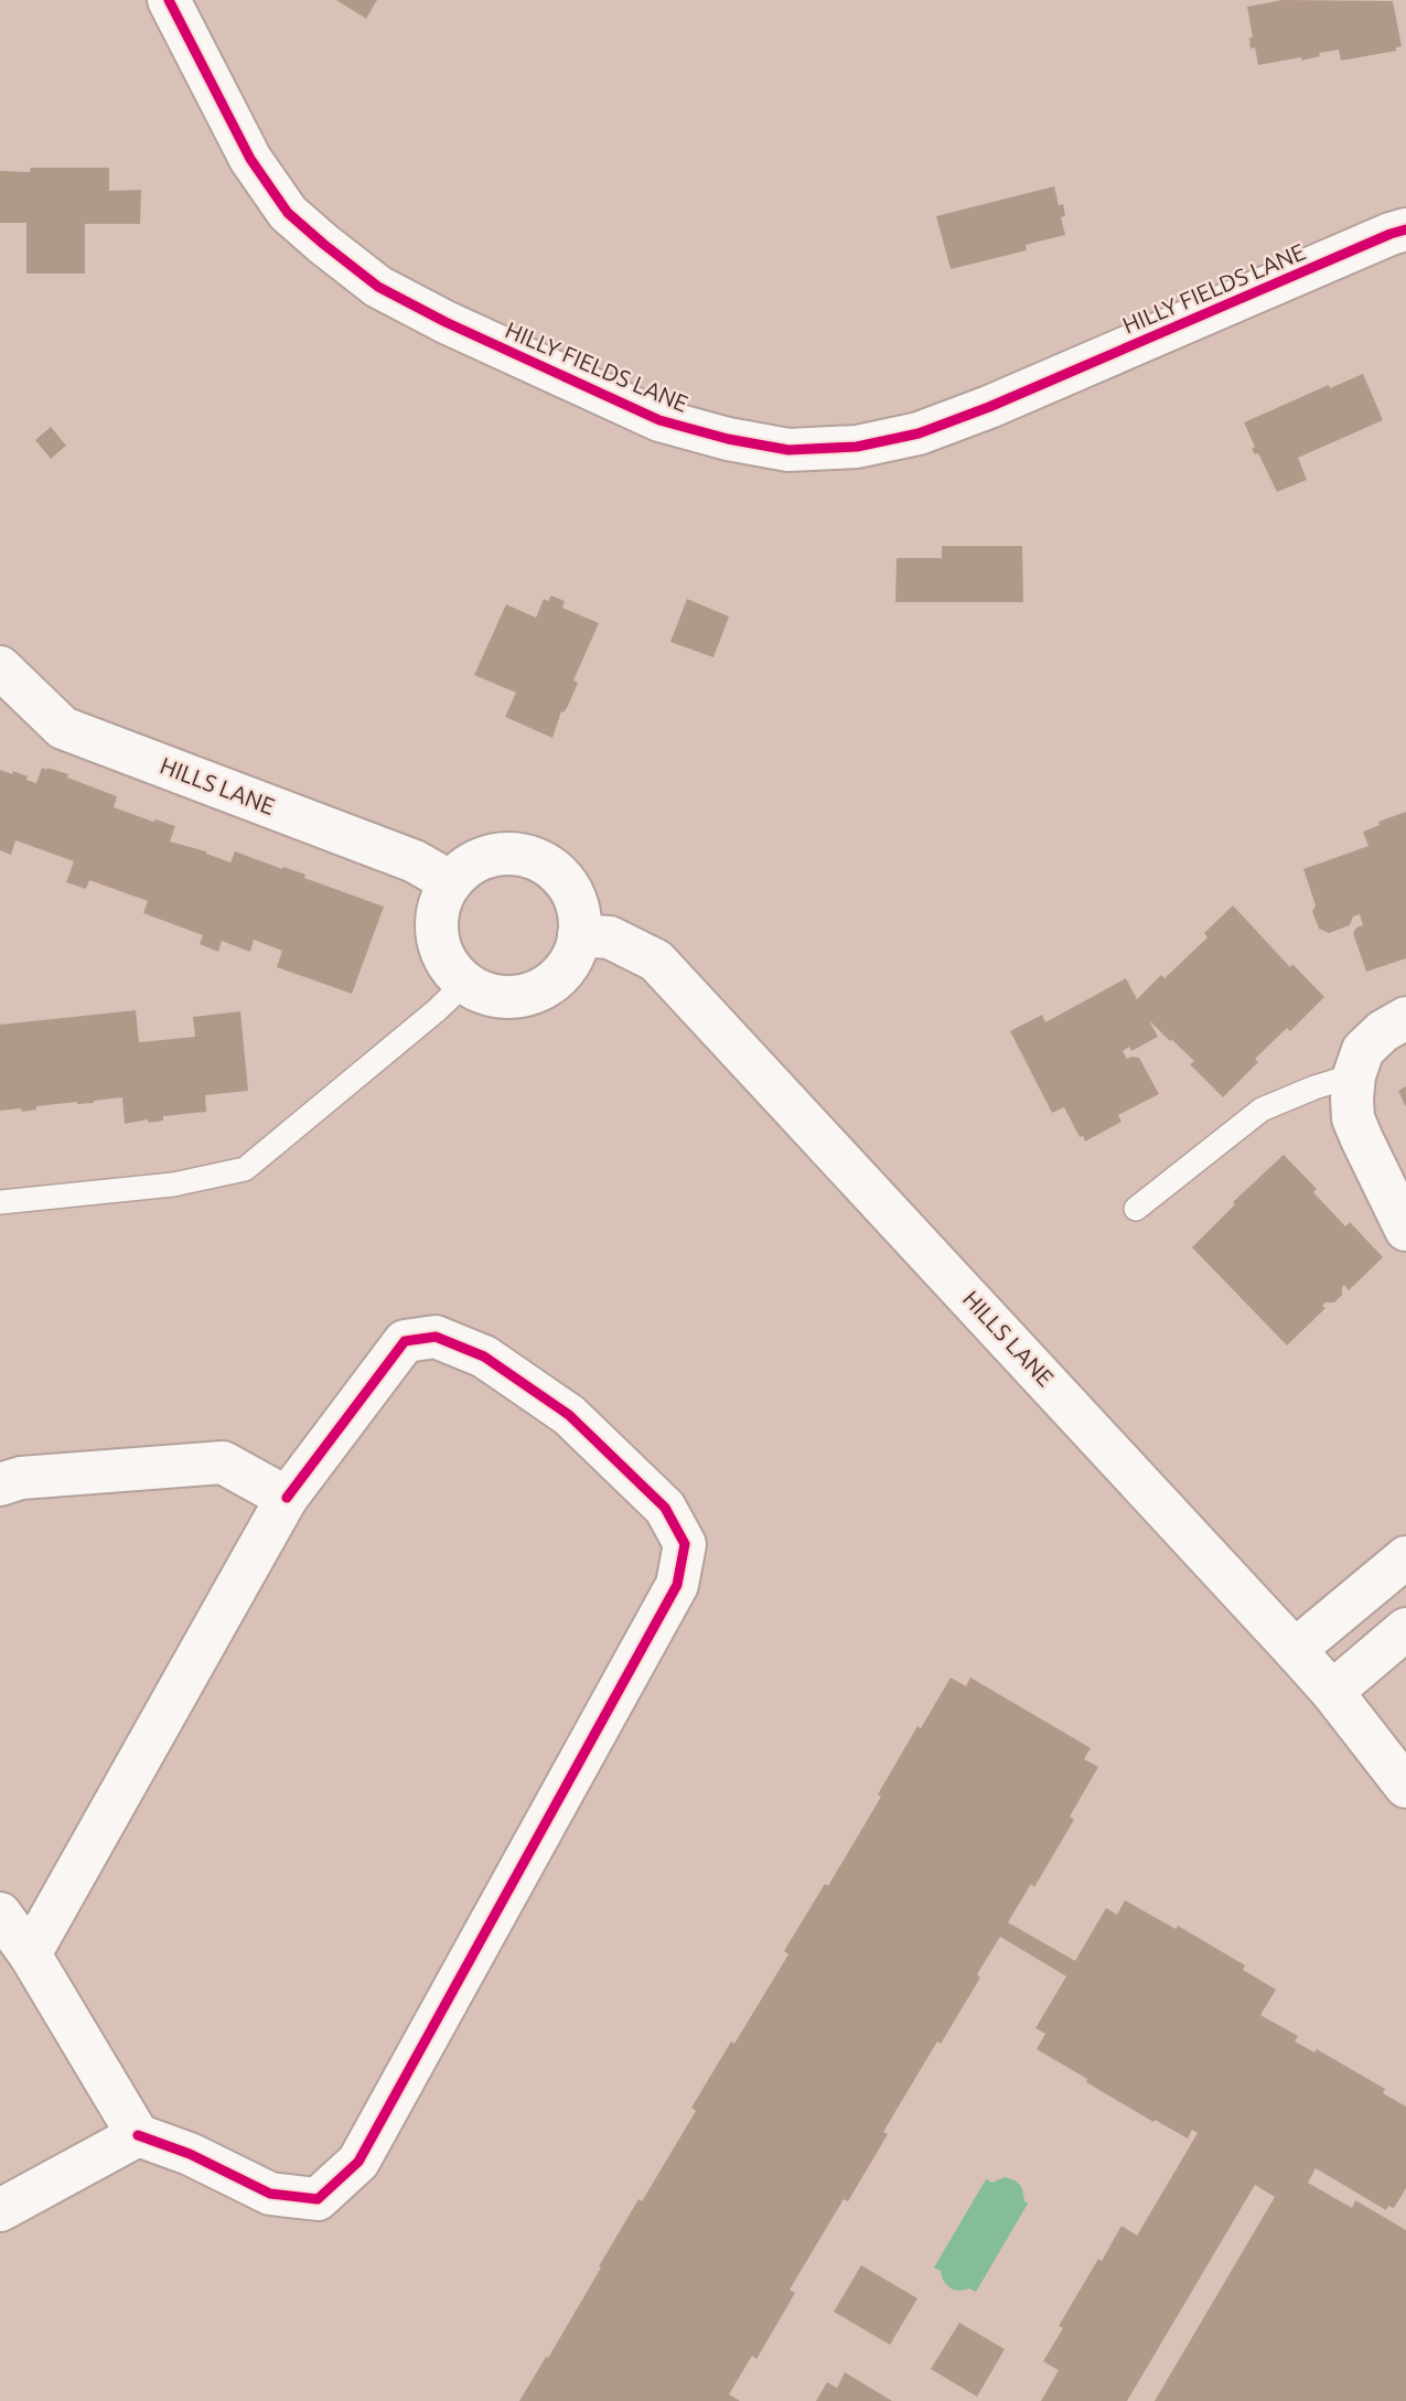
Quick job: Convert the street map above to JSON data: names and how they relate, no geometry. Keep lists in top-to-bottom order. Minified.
{"streets":{"street":["HILLY FIELDS LANE","HILLS LANE"]}}
